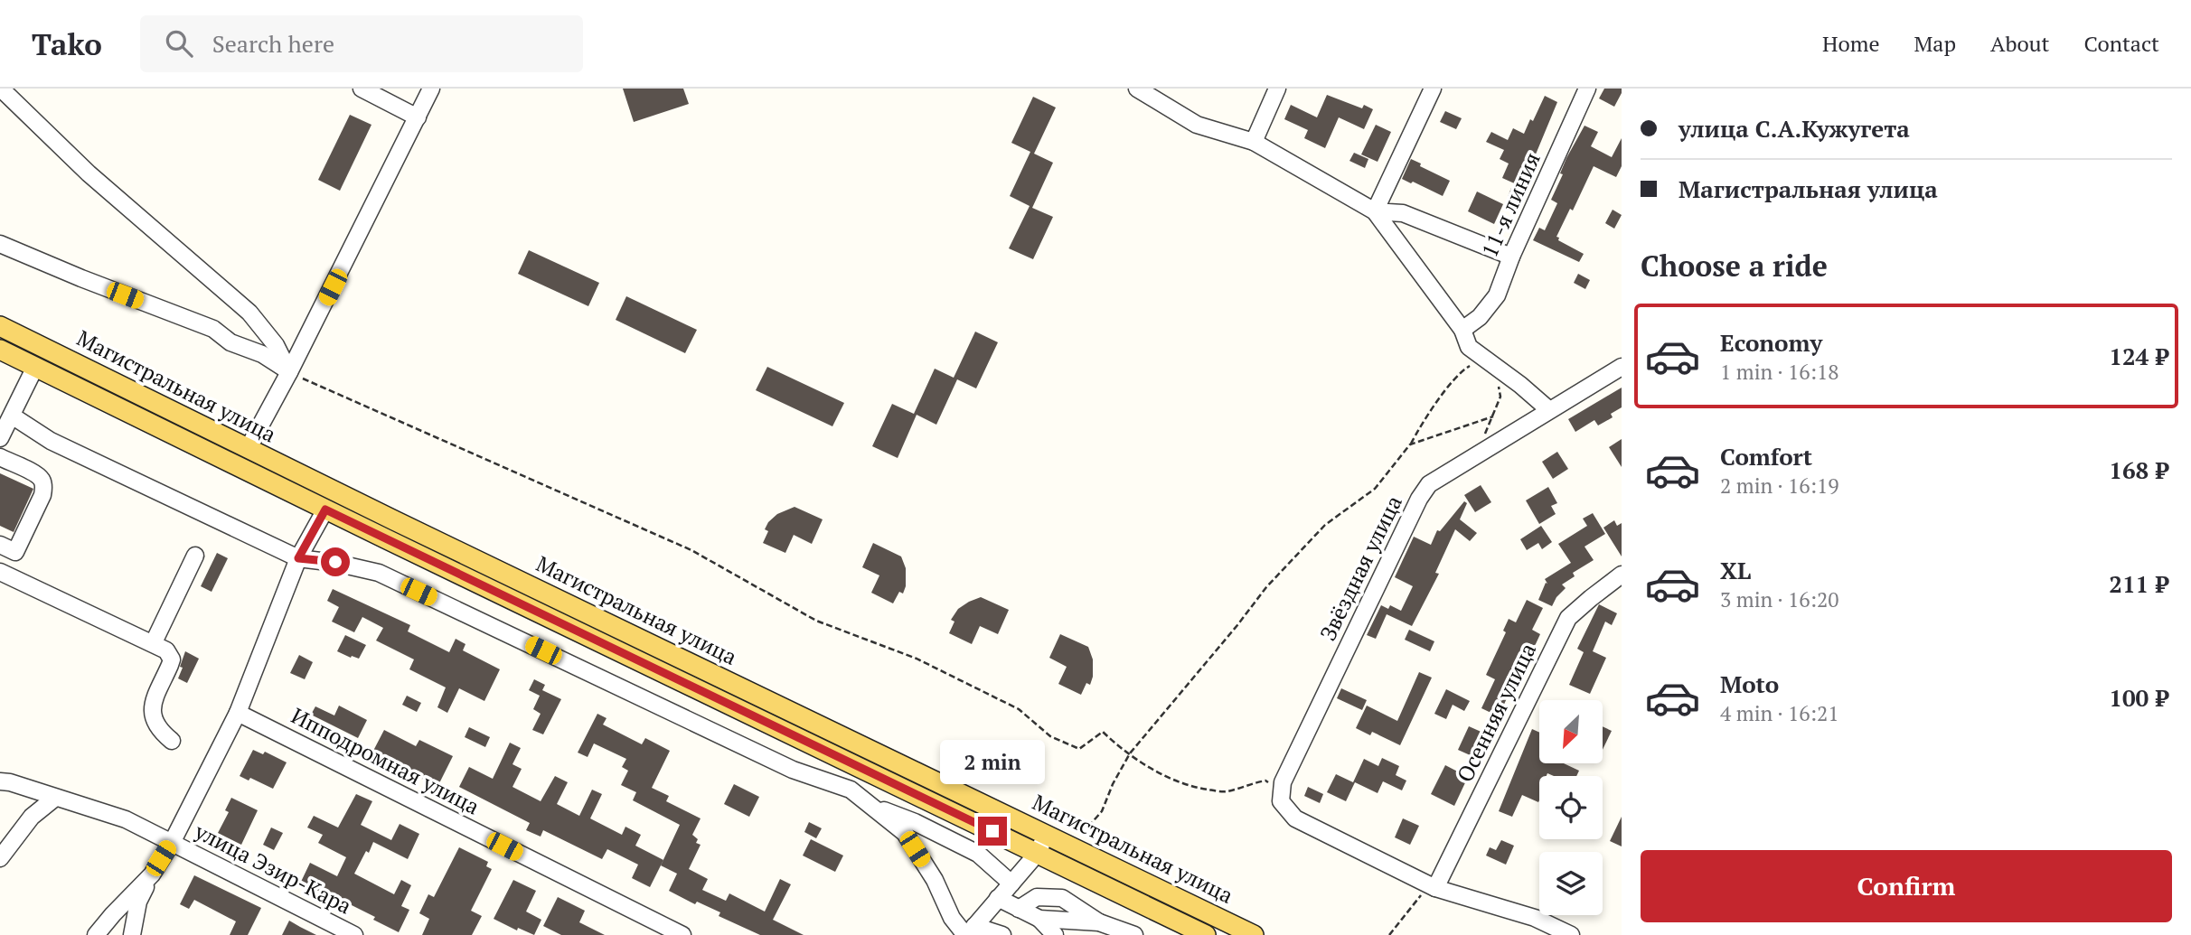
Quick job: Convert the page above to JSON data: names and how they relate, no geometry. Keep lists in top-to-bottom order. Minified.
{"streets":{"main road":["Магистральная улица"],"street":["11-я линия","Звёздная улица","Осенняя улица","Ипподромная улица","улица Эзир-Кара"]},"north":"bottom left","page":{"header":"Tako","search":"Search here","nav":["Home","Map","About","Contact"],"banner":["улица С.А.Кужугета","Магистральная улица"],"heading":"Choose a ride","list":[{"name":"Economy","note":"1 min · 16:18","value":"124 ₽"},{"name":"Comfort","note":"2 min · 16:19","value":"168 ₽"},{"name":"XL","note":"3 min · 16:20","value":"211 ₽"},{"name":"Moto","note":"4 min · 16:21","value":"100 ₽"}],"bubble":"2 min","buttons":"Confirm"}}
